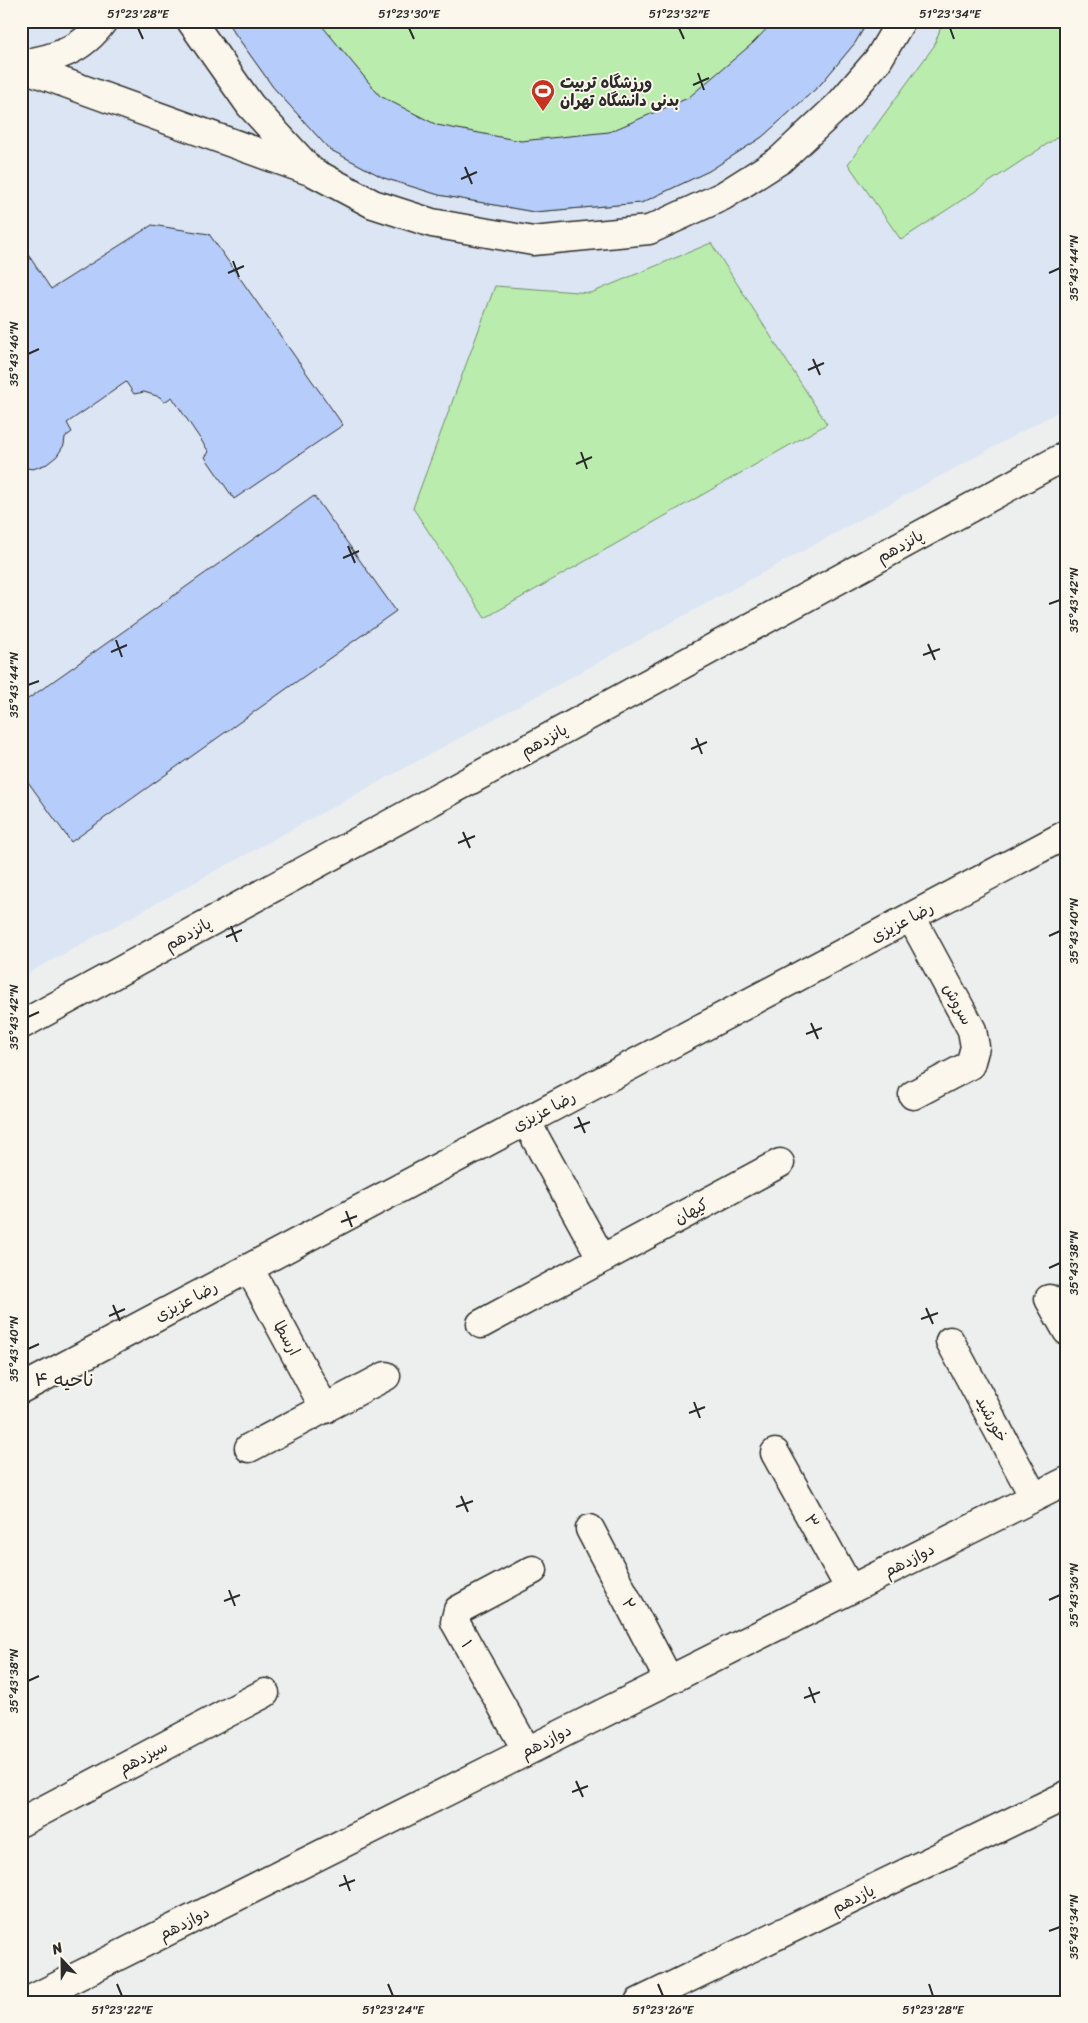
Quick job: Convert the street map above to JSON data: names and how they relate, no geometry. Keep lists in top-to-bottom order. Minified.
{"streets":{"street":["پانزدهم","رضا عزیزی","سروش","کیهان","ارسطا","خورشید","۳","دوازدهم","۲","۱","سیزدهم","یازدهم"]},"crossings":[["رضا عزیزی","سروش"],["رضا عزیزی","ارسطا"],["خورشید","دوازدهم"],["۳","دوازدهم"],["دوازدهم","۲"],["دوازدهم","۱"]],"districts":["ناحیه ۴"],"places":{"sports":["ورزشگاه تربیت بدنی دانشگاه تهران"]},"north":"top","coordinates":["51°23'28\"E","51°23'30\"E","51°23'32\"E","51°23'34\"E","35°43'44\"N","35°43'46\"N","35°43'42\"N","35°43'40\"N","35°43'38\"N","35°43'36\"N","35°43'34\"N","51°23'22\"E","51°23'24\"E","51°23'26\"E"]}
